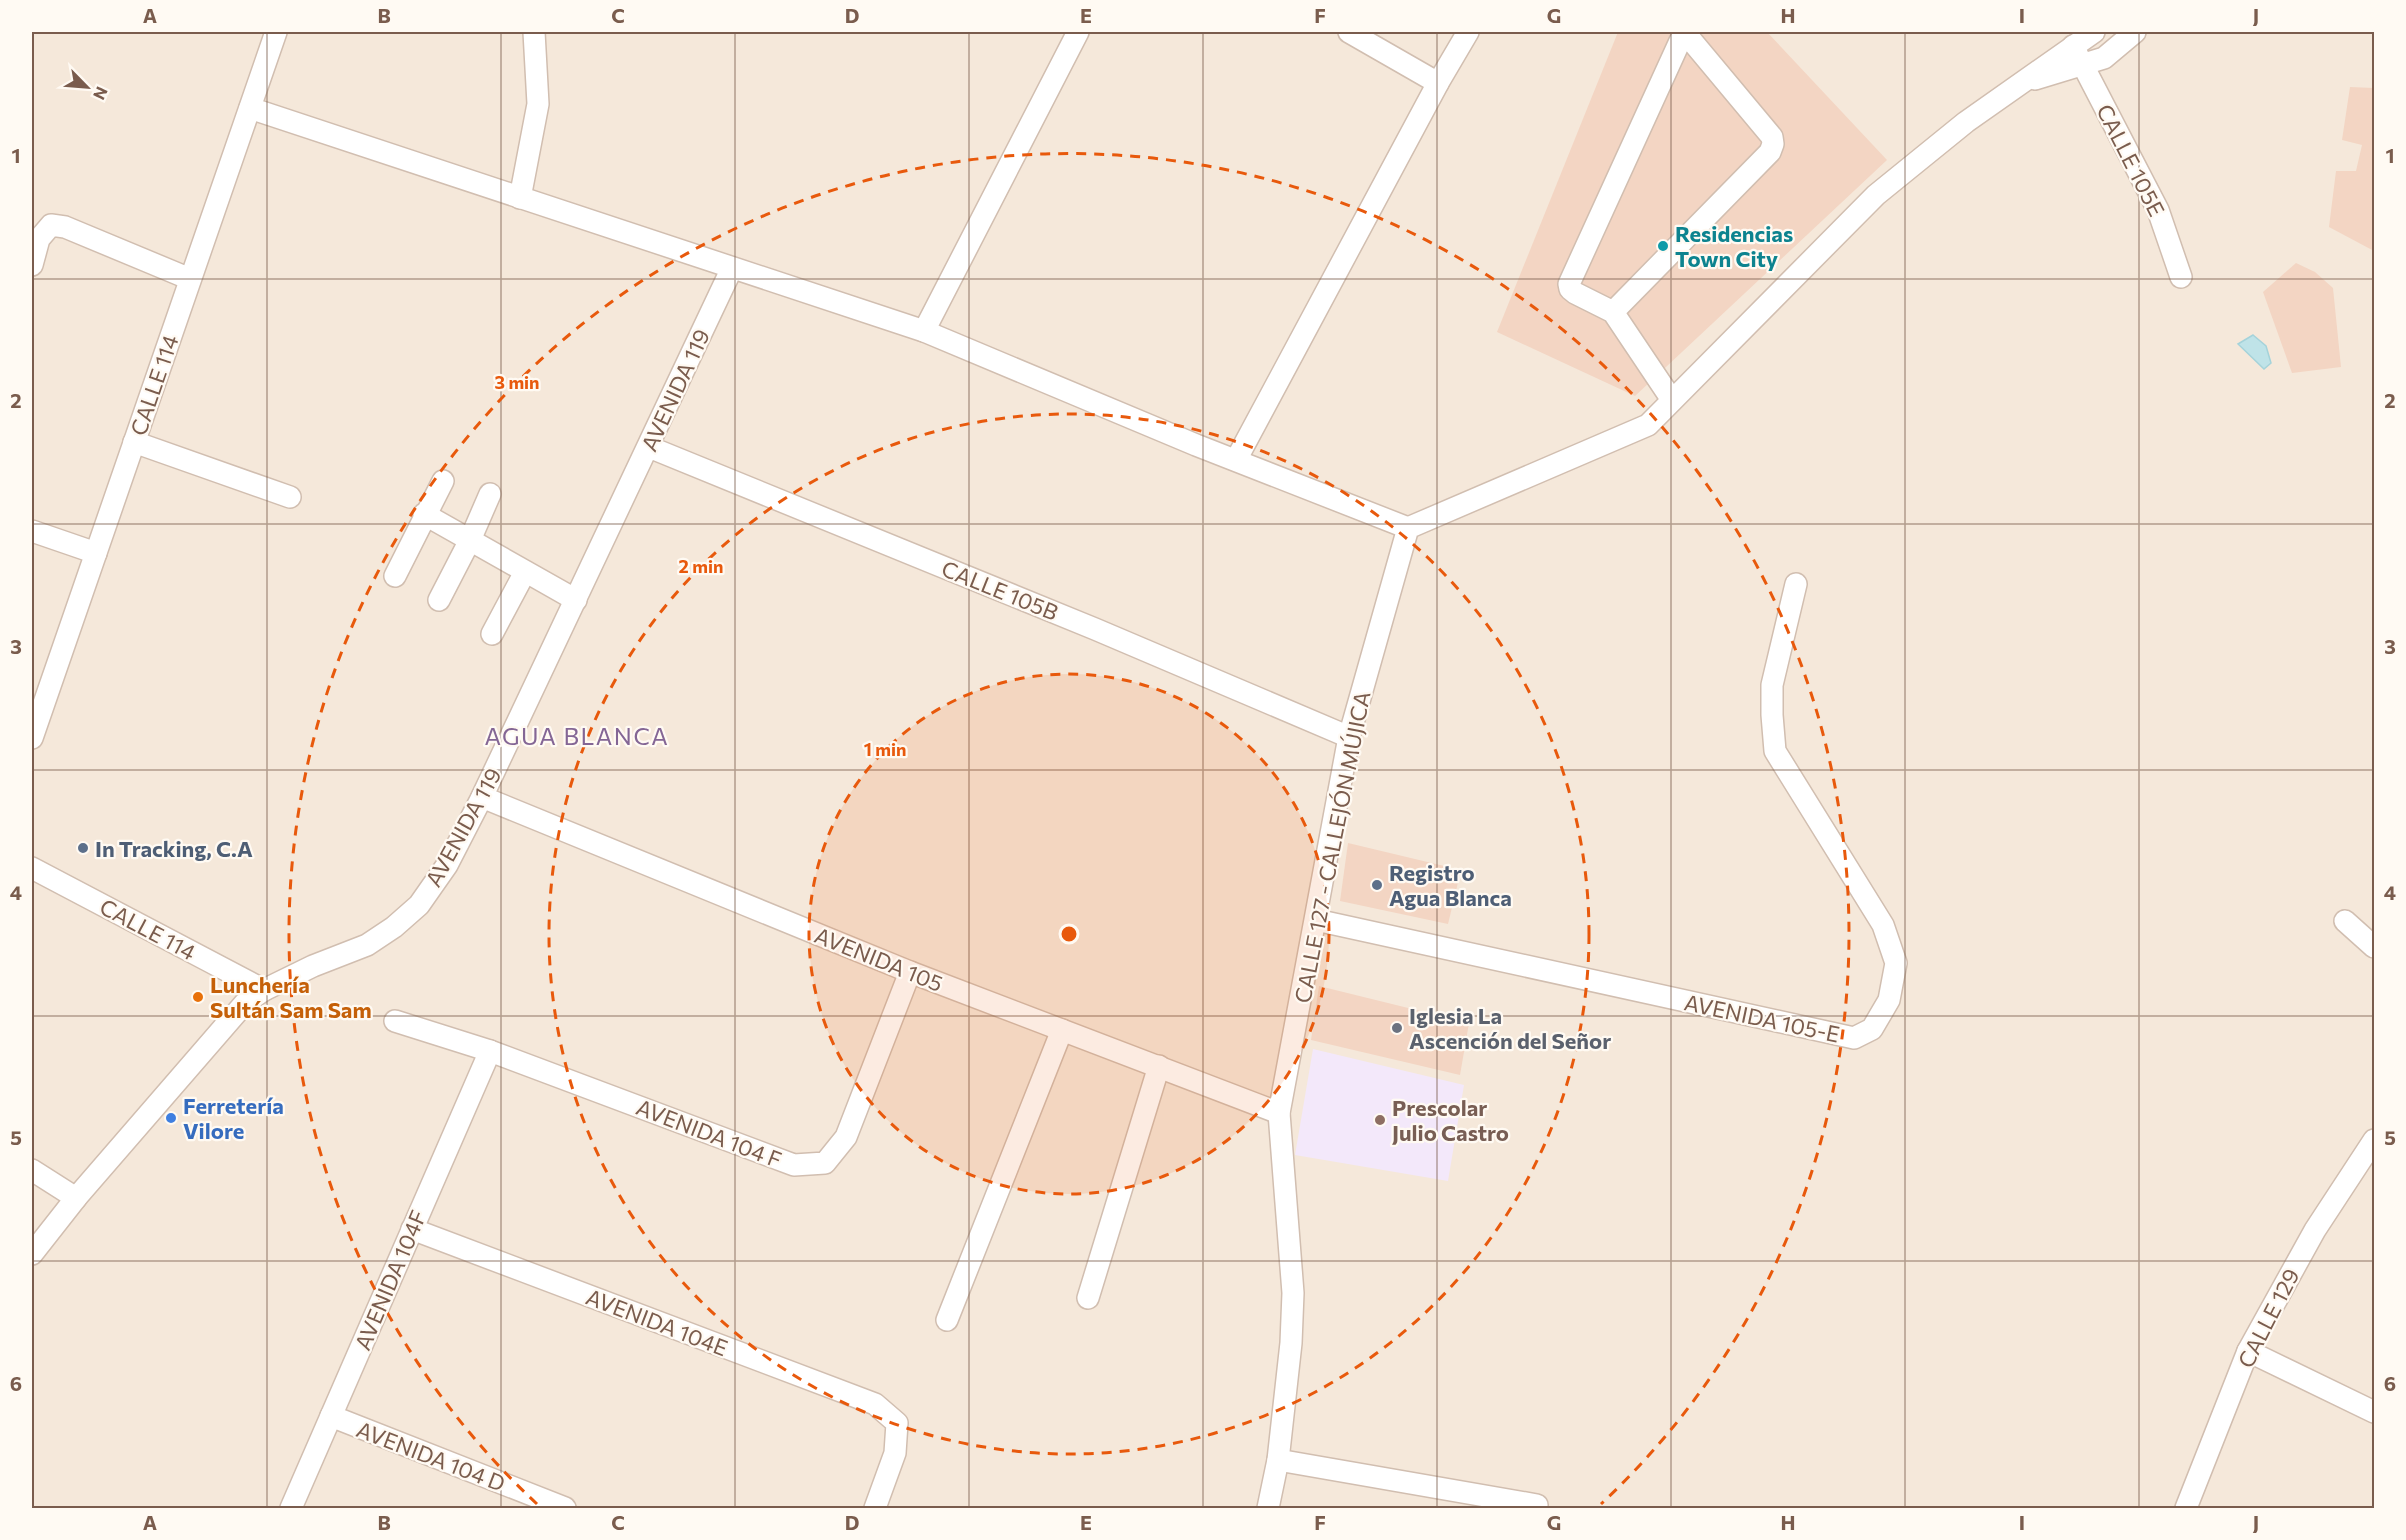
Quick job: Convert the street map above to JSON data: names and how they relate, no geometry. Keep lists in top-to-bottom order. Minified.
{"streets":{"street":["CALLE 105E","CALLE 114","AVENIDA 119","CALLE 105B","CALLE 127 - CALLEJÓN MÚJICA","AVENIDA 105","AVENIDA 105-E","AVENIDA 104 F","AVENIDA 104F","CALLE 129","AVENIDA 104E","AVENIDA 104 D"]},"crossings":[["CALLE 114","AVENIDA 119"],["AVENIDA 119","CALLE 105B"],["AVENIDA 119","AVENIDA 105"],["CALLE 105B","CALLE 127 - CALLEJÓN MÚJICA"],["CALLE 127 - CALLEJÓN MÚJICA","AVENIDA 105"],["CALLE 127 - CALLEJÓN MÚJICA","AVENIDA 105-E"],["AVENIDA 105","AVENIDA 104 F"],["AVENIDA 104 F","AVENIDA 104F"],["AVENIDA 104F","AVENIDA 104E"],["AVENIDA 104F","AVENIDA 104 D"]],"districts":["AGUA BLANCA"],"places":["Residencias Town City","In Tracking, C.A","Registro Agua Blanca","Lunchería Sultán Sam Sam","Iglesia La Ascención del Señor","Ferretería Vilore","Prescolar Julio Castro"],"north":"bottom right","grid":{"columns":["A","B","C","D","E","F","G","H","I","J"],"rows":["1","2","3","4","5","6"]},"rings":["3 min","2 min","1 min"]}
